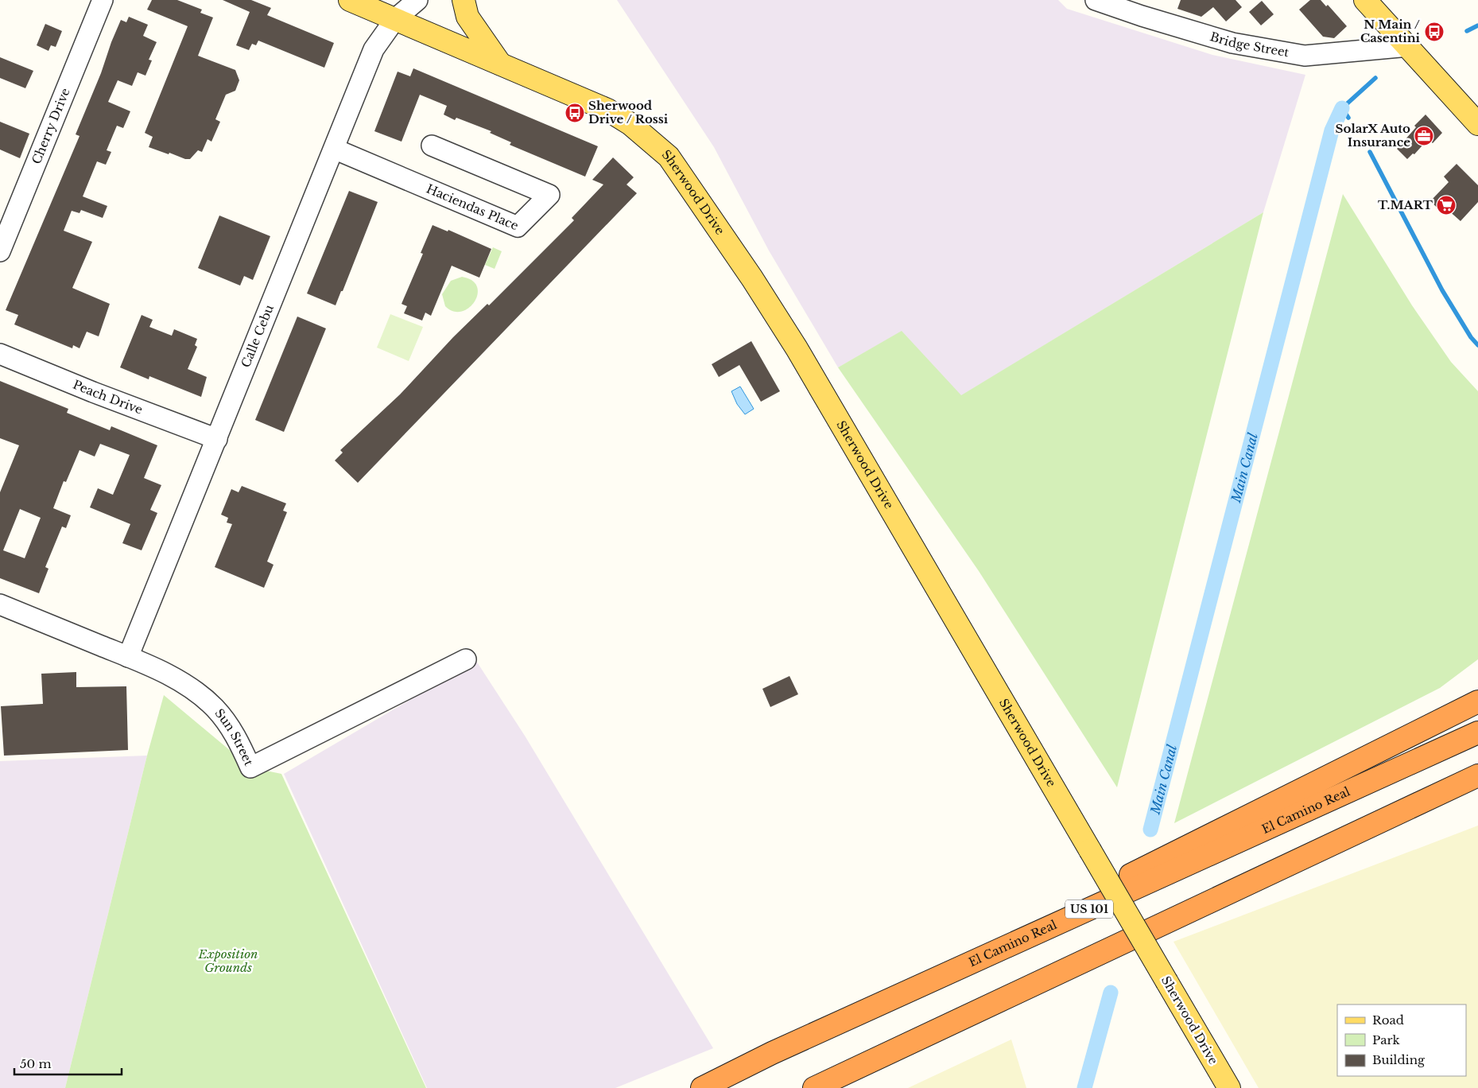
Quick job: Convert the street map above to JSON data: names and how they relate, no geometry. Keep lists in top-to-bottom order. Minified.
{"streets":{"highway":["El Camino Real","US 101"],"main road":["Sherwood Drive"],"street":["Bridge Street","Cherry Drive","Haciendas Place","Calle Cebu","Peach Drive","Sun Street"]},"crossings":[["Sherwood Drive","Calle Cebu"],["Haciendas Place","Calle Cebu"],["Calle Cebu","Peach Drive"],["Calle Cebu","Sun Street"]],"water":["Main Canal"],"parks":["Exposition Grounds"],"places":{"bus stop":["N Main / Casentini","Sherwood Drive / Rossi"],"office":["SolarX Auto Insurance"],"supermarket":["T.MART"]},"legend":["Road","Park","Building"],"scale_bar":"50 m"}
